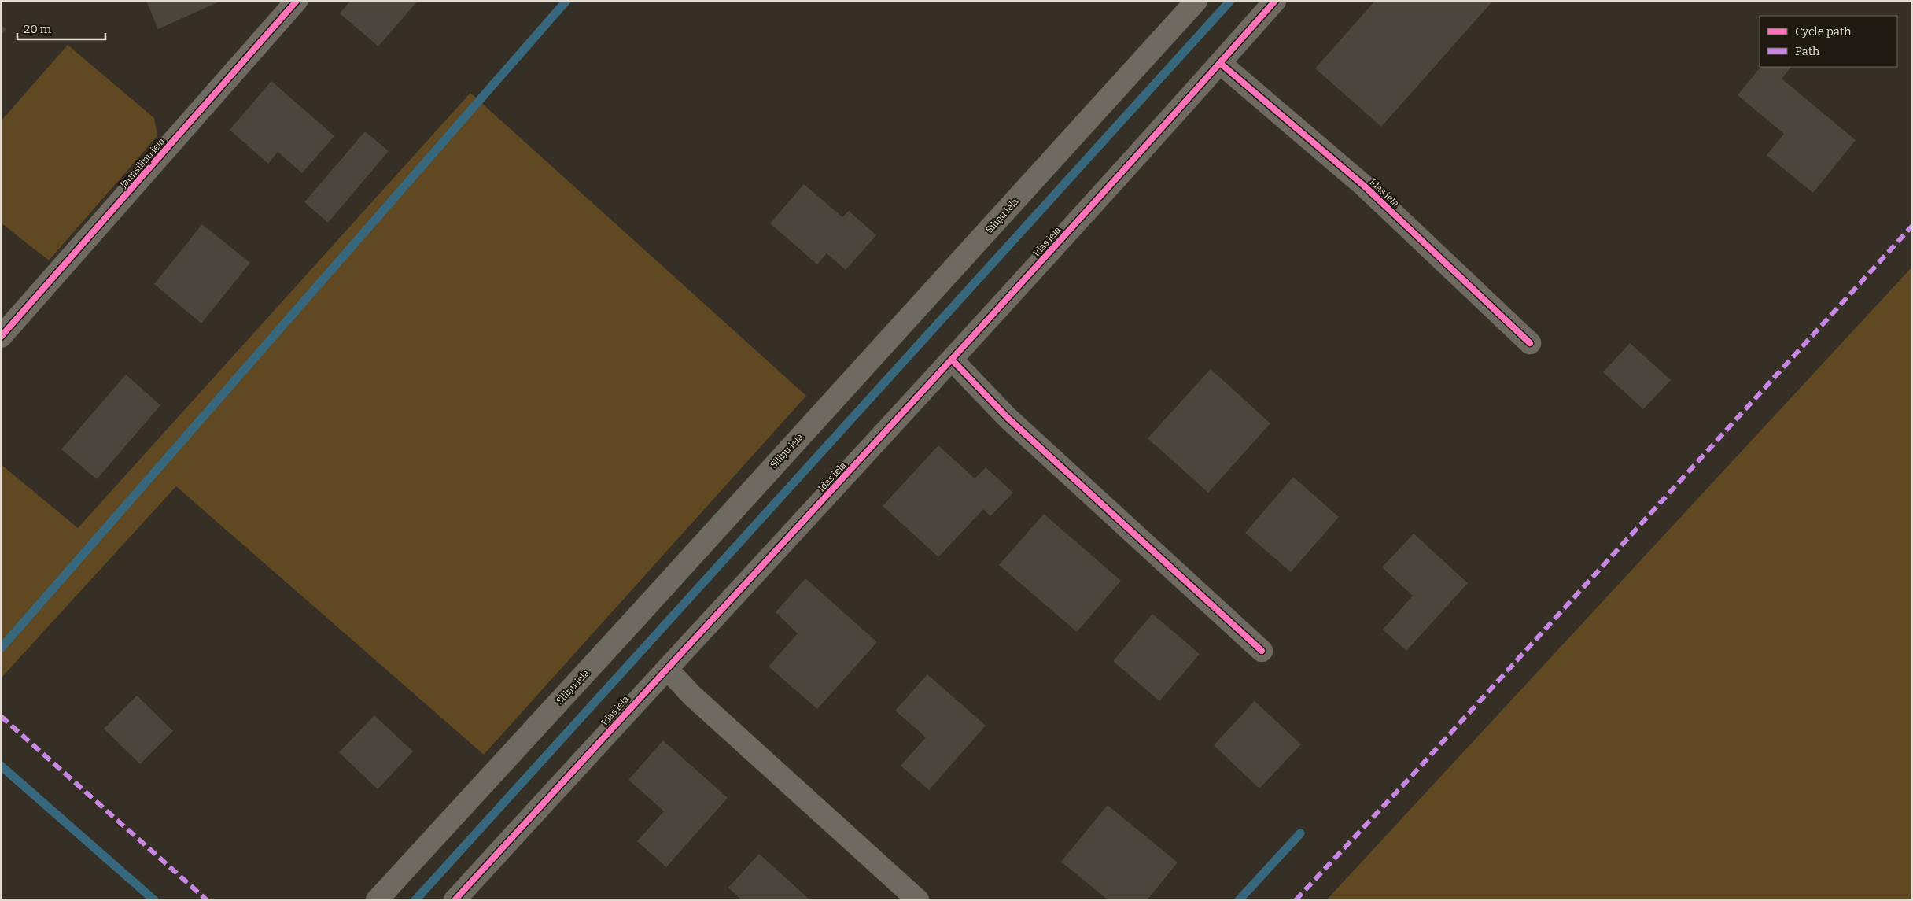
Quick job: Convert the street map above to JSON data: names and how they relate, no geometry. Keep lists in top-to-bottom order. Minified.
{"streets":{"street":["Jaunsiliņu iela","Idas iela","Siliņu iela"]},"legend":["Cycle path","Path"],"scale_bar":"20 m"}
